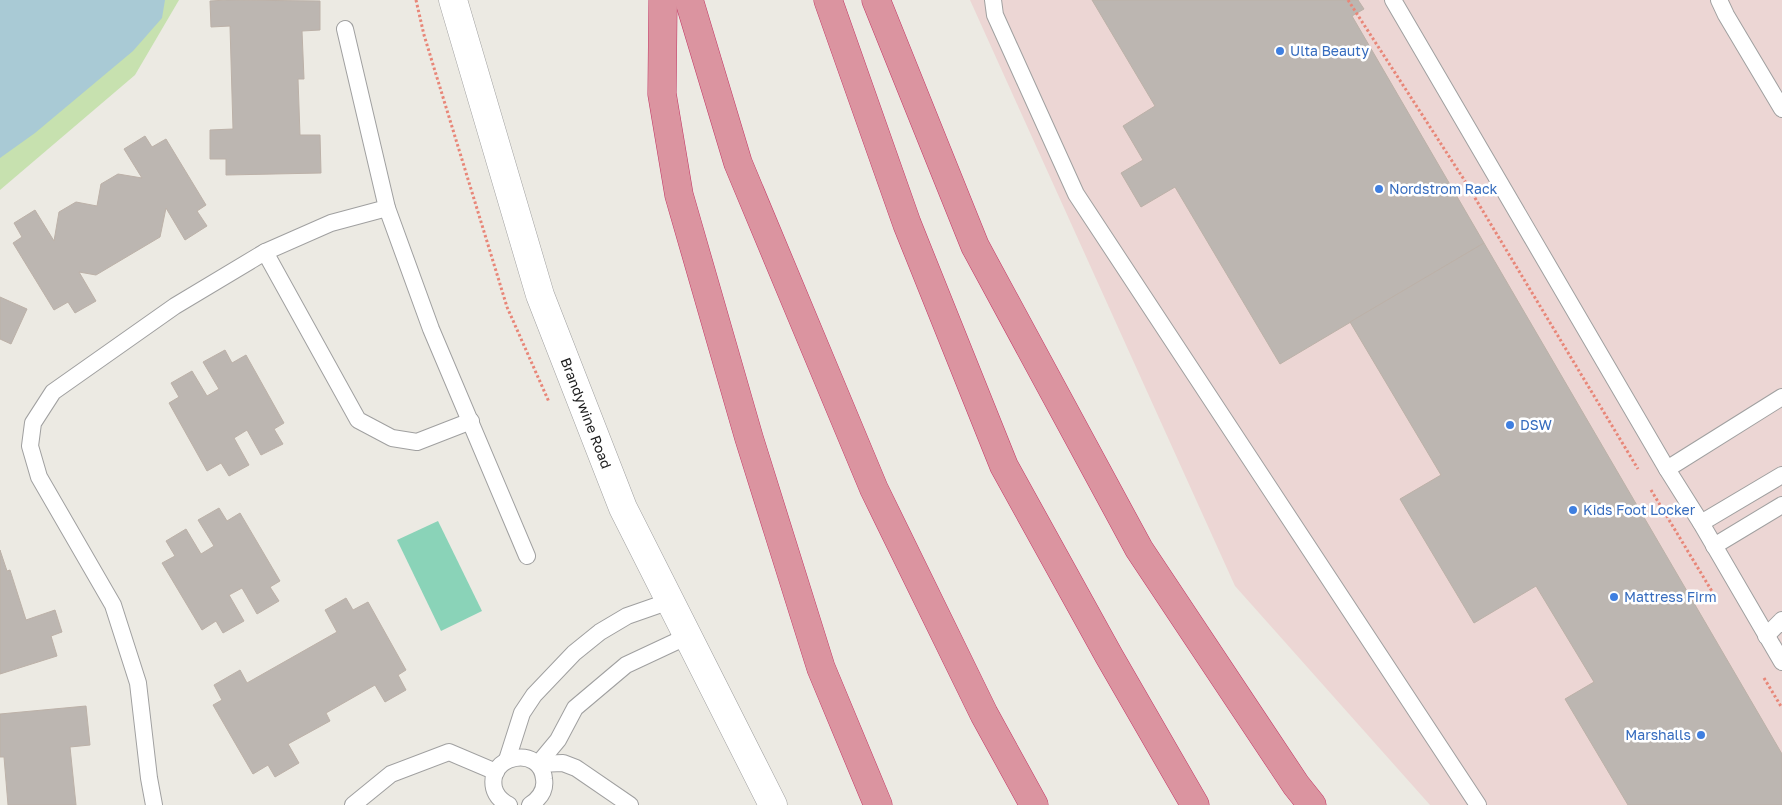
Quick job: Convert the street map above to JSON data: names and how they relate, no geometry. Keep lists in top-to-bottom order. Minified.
{"streets":{"street":["Brandywine Road"]},"places":["Ulta Beauty","Nordstrom Rack","DSW","Kids Foot Locker","Mattress Firm","Marshalls"]}
